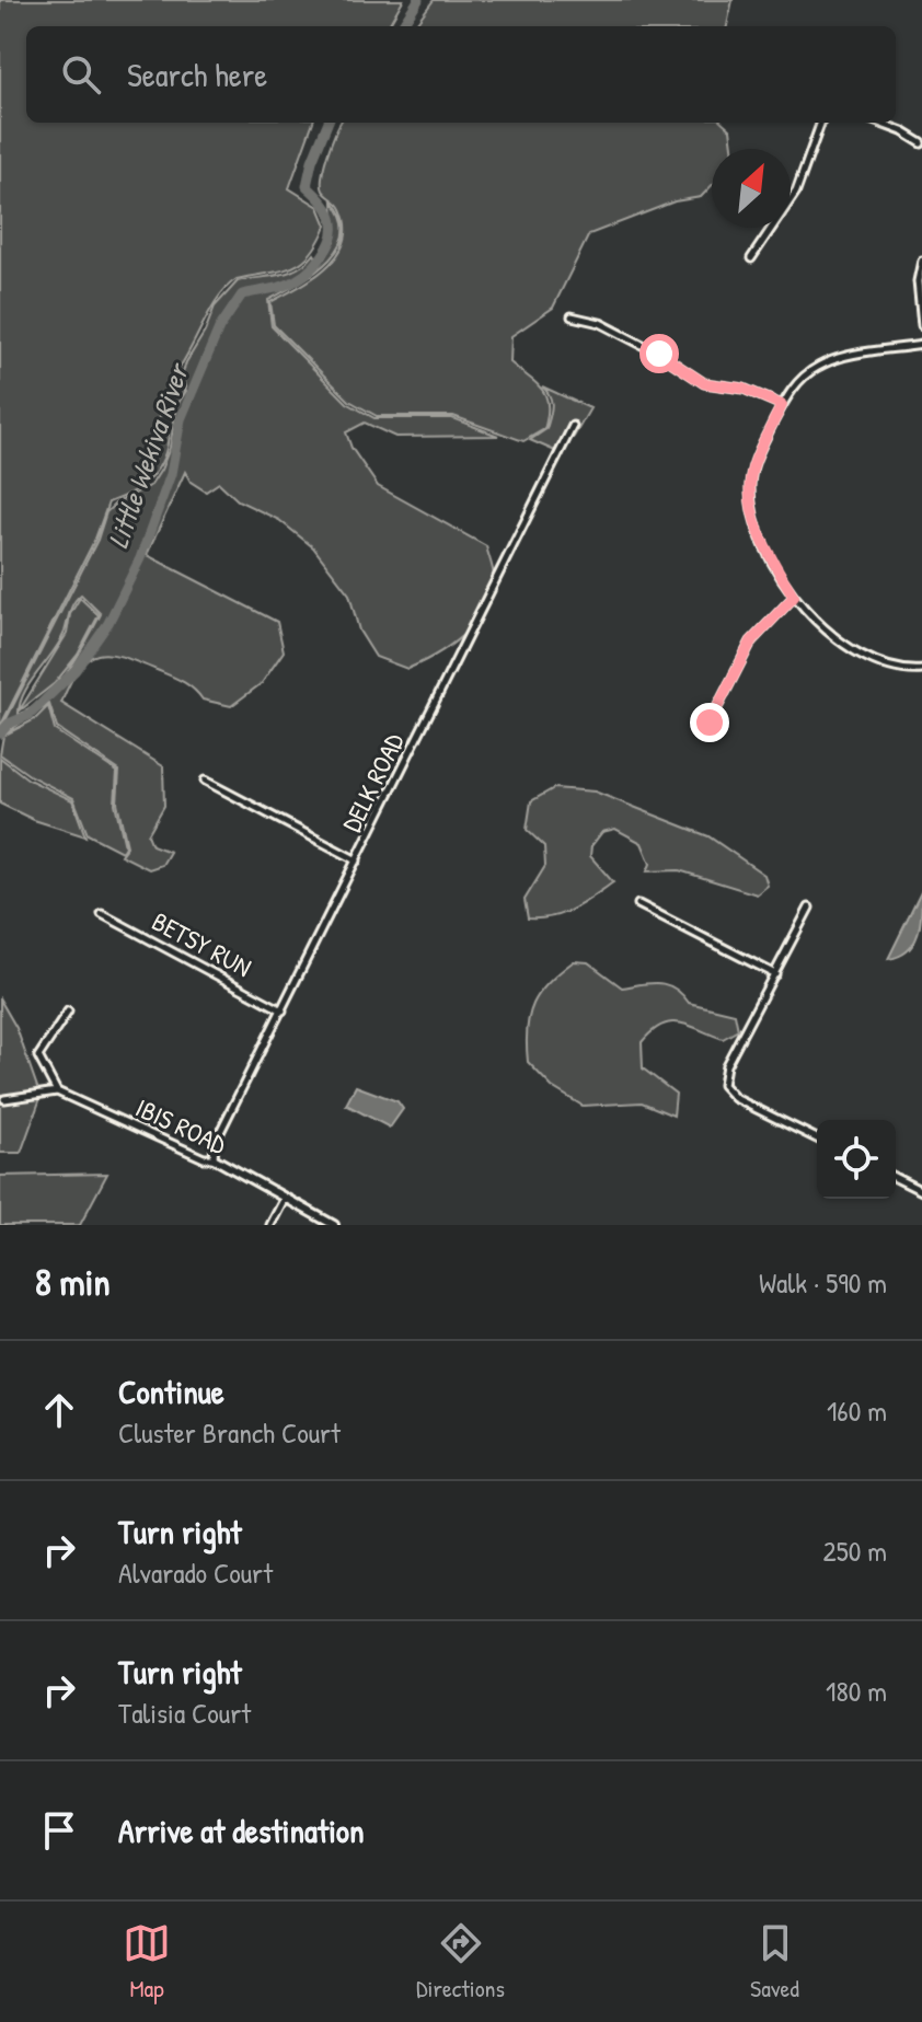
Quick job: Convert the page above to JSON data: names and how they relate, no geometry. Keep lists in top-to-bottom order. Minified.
{"streets":{"street":["DELK ROAD","BETSY RUN","IBIS ROAD"]},"crossings":[["DELK ROAD","BETSY RUN"],["DELK ROAD","IBIS ROAD"]],"water":["Little Wekiva River"],"north":"top right","page":{"search":"Search here","heading":["8 min","Walk · 590 m"],"list":[["Continue","Cluster Branch Court","160 m"],["Turn right","Alvarado Court","250 m"],["Turn right","Talisia Court","180 m"],"Arrive at destination"],"nav":["Map","Directions","Saved"]}}
